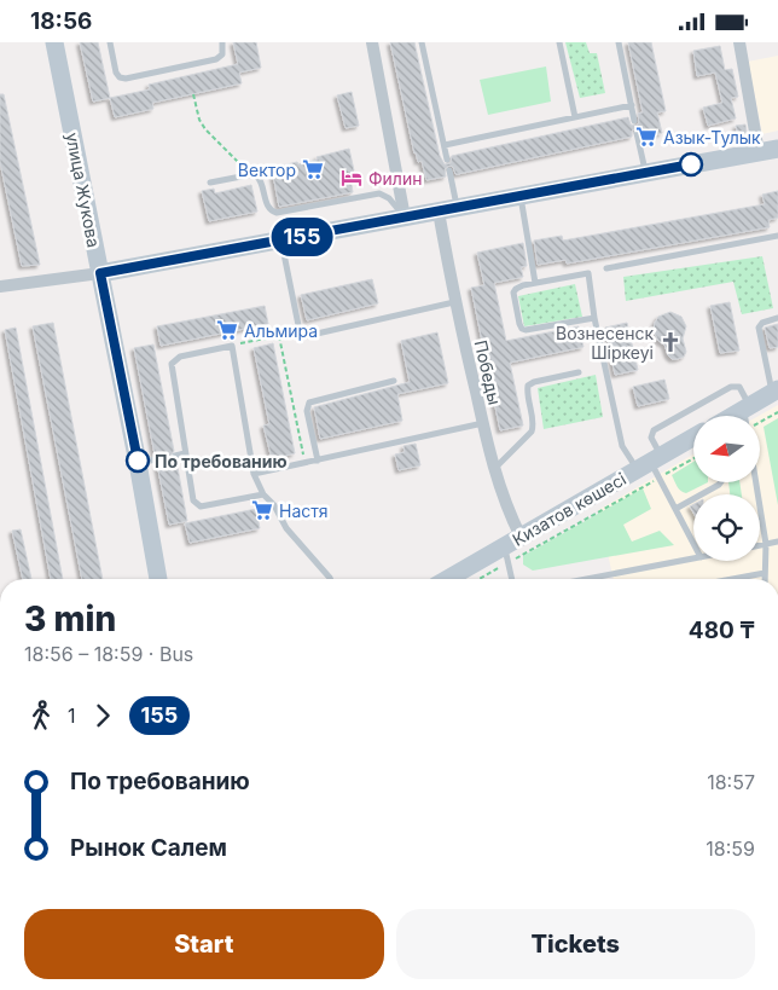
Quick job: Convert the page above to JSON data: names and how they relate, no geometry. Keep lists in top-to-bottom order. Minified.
{"streets":{"main road":["улица Жукова","Кизатов көшесі"],"street":["Победы"]},"crossings":[["Победы","Кизатов көшесі"]],"places":{"supermarket":["Азык-Тулык","Вектор","Альмира","Настя"],"hotel":["Филин"],"church":["Вознесенск Шіркеуі"],"other":["По требованию"]},"lines":["bus line 155"],"north":"left","page":{"status":"18:56","on_map":"155","heading":["3 min","18:56 – 18:59 · Bus","480 ₸"],"legs":["1","155"],"list":[{"name":"По требованию","value":"18:57"},{"name":"Рынок Салем","value":"18:59"}],"buttons":["Start","Tickets"]}}
